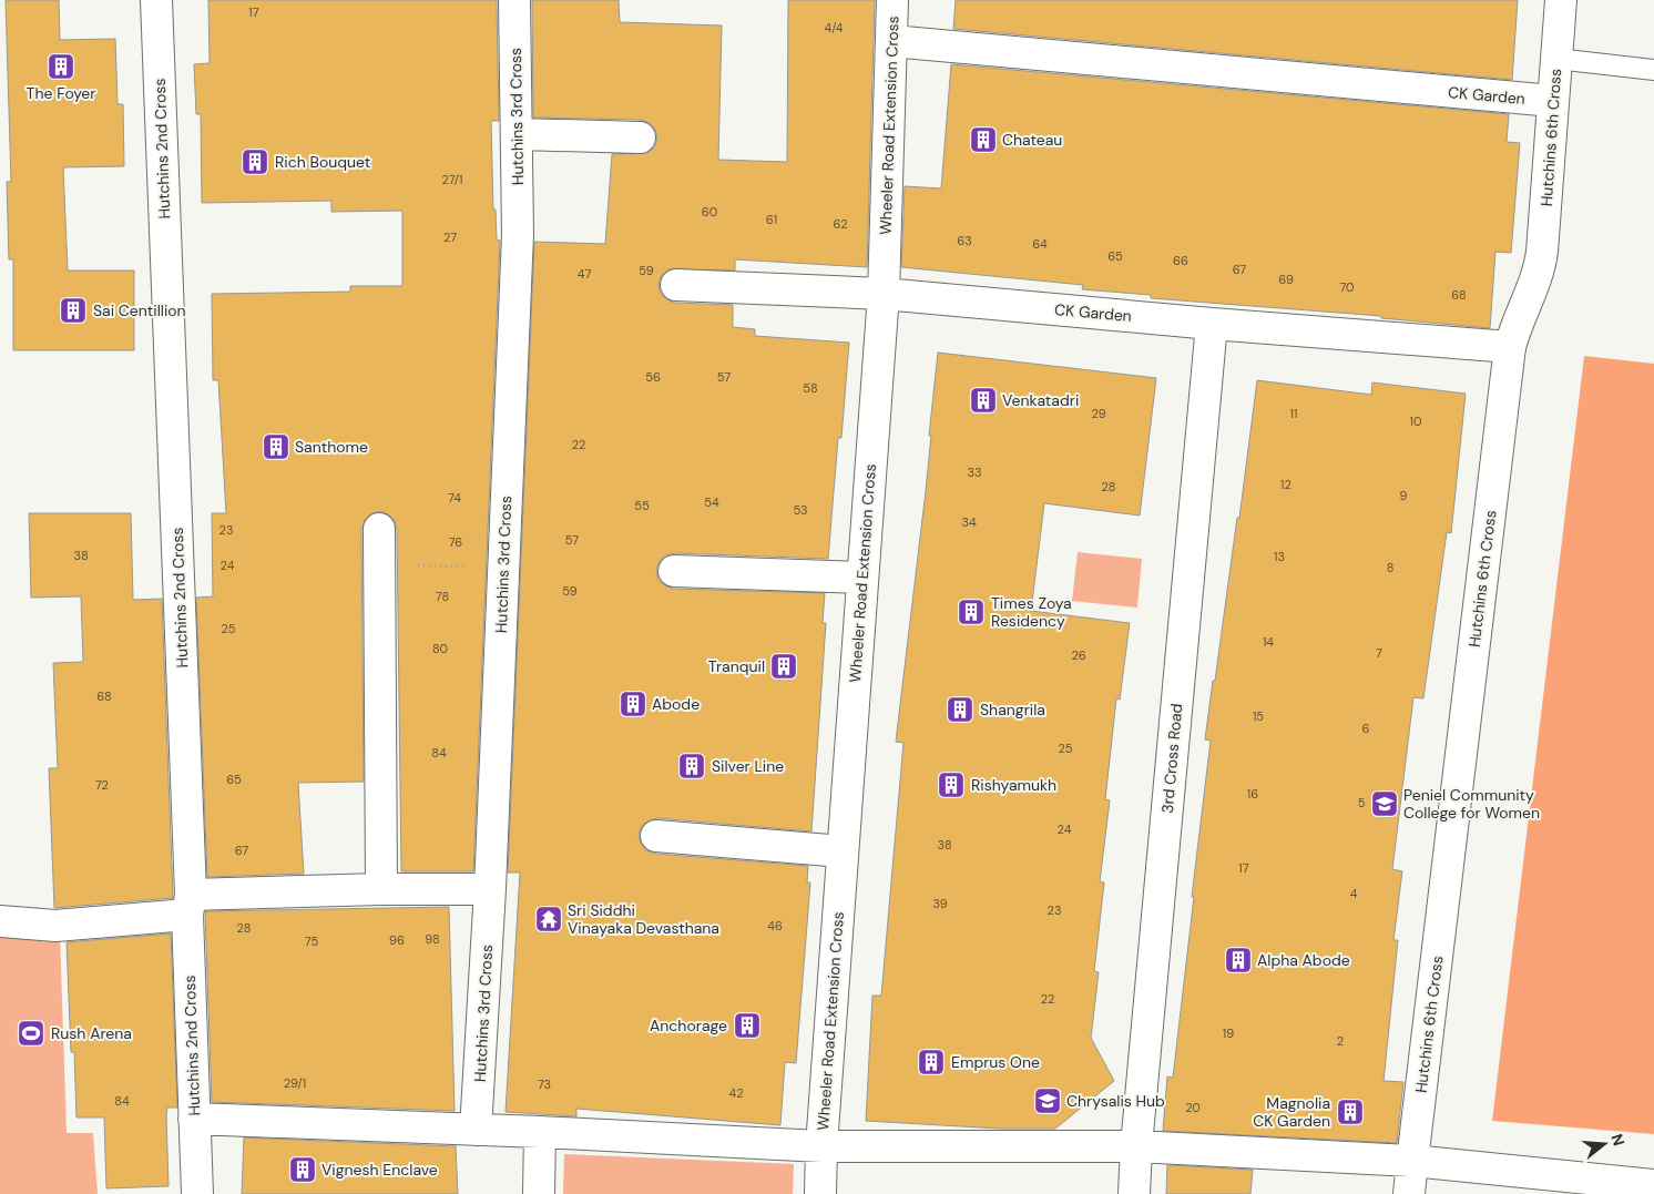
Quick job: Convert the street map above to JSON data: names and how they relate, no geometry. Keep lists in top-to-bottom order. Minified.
{"streets":{"street":["CK Garden","Hutchins 3rd Cross","Wheeler Road Extension Cross","Hutchins 6th Cross","Hutchins 2nd Cross","3rd Cross Road"]},"crossings":[["CK Garden","Wheeler Road Extension Cross"],["CK Garden","Hutchins 6th Cross"],["CK Garden","3rd Cross Road"]],"places":{"building":["The Foyer","Chateau","Rich Bouquet","Sai Centillion","Venkatadri","Santhome","Times Zoya Residency","Tranquil","Abode","Shangrila","Silver Line","Rishyamukh","Alpha Abode","Anchorage","Emprus One","Magnolia CK Garden","Vignesh Enclave"],"school or university":["Peniel Community College for Women","Chrysalis Hub"],"temple":["Sri Siddhi Vinayaka Devasthana"],"sports":["Rush Arena"]},"house_numbers":["17","4/4","27/1","60","61","62","27","63","64","65","66","67","59","47","69","70","68","56","57","58","29","11","10","22","33","12","28","9","74","54","55","53","34","23","57","76","38","13","24","8","59","78","25","14","80","7","26","68","15","6","25","84","65","72","16","5","24","38","67","17","4","39","23","46","28","98","96","75","22","19","2","29/1","73","42","84","20"],"north":"right"}
